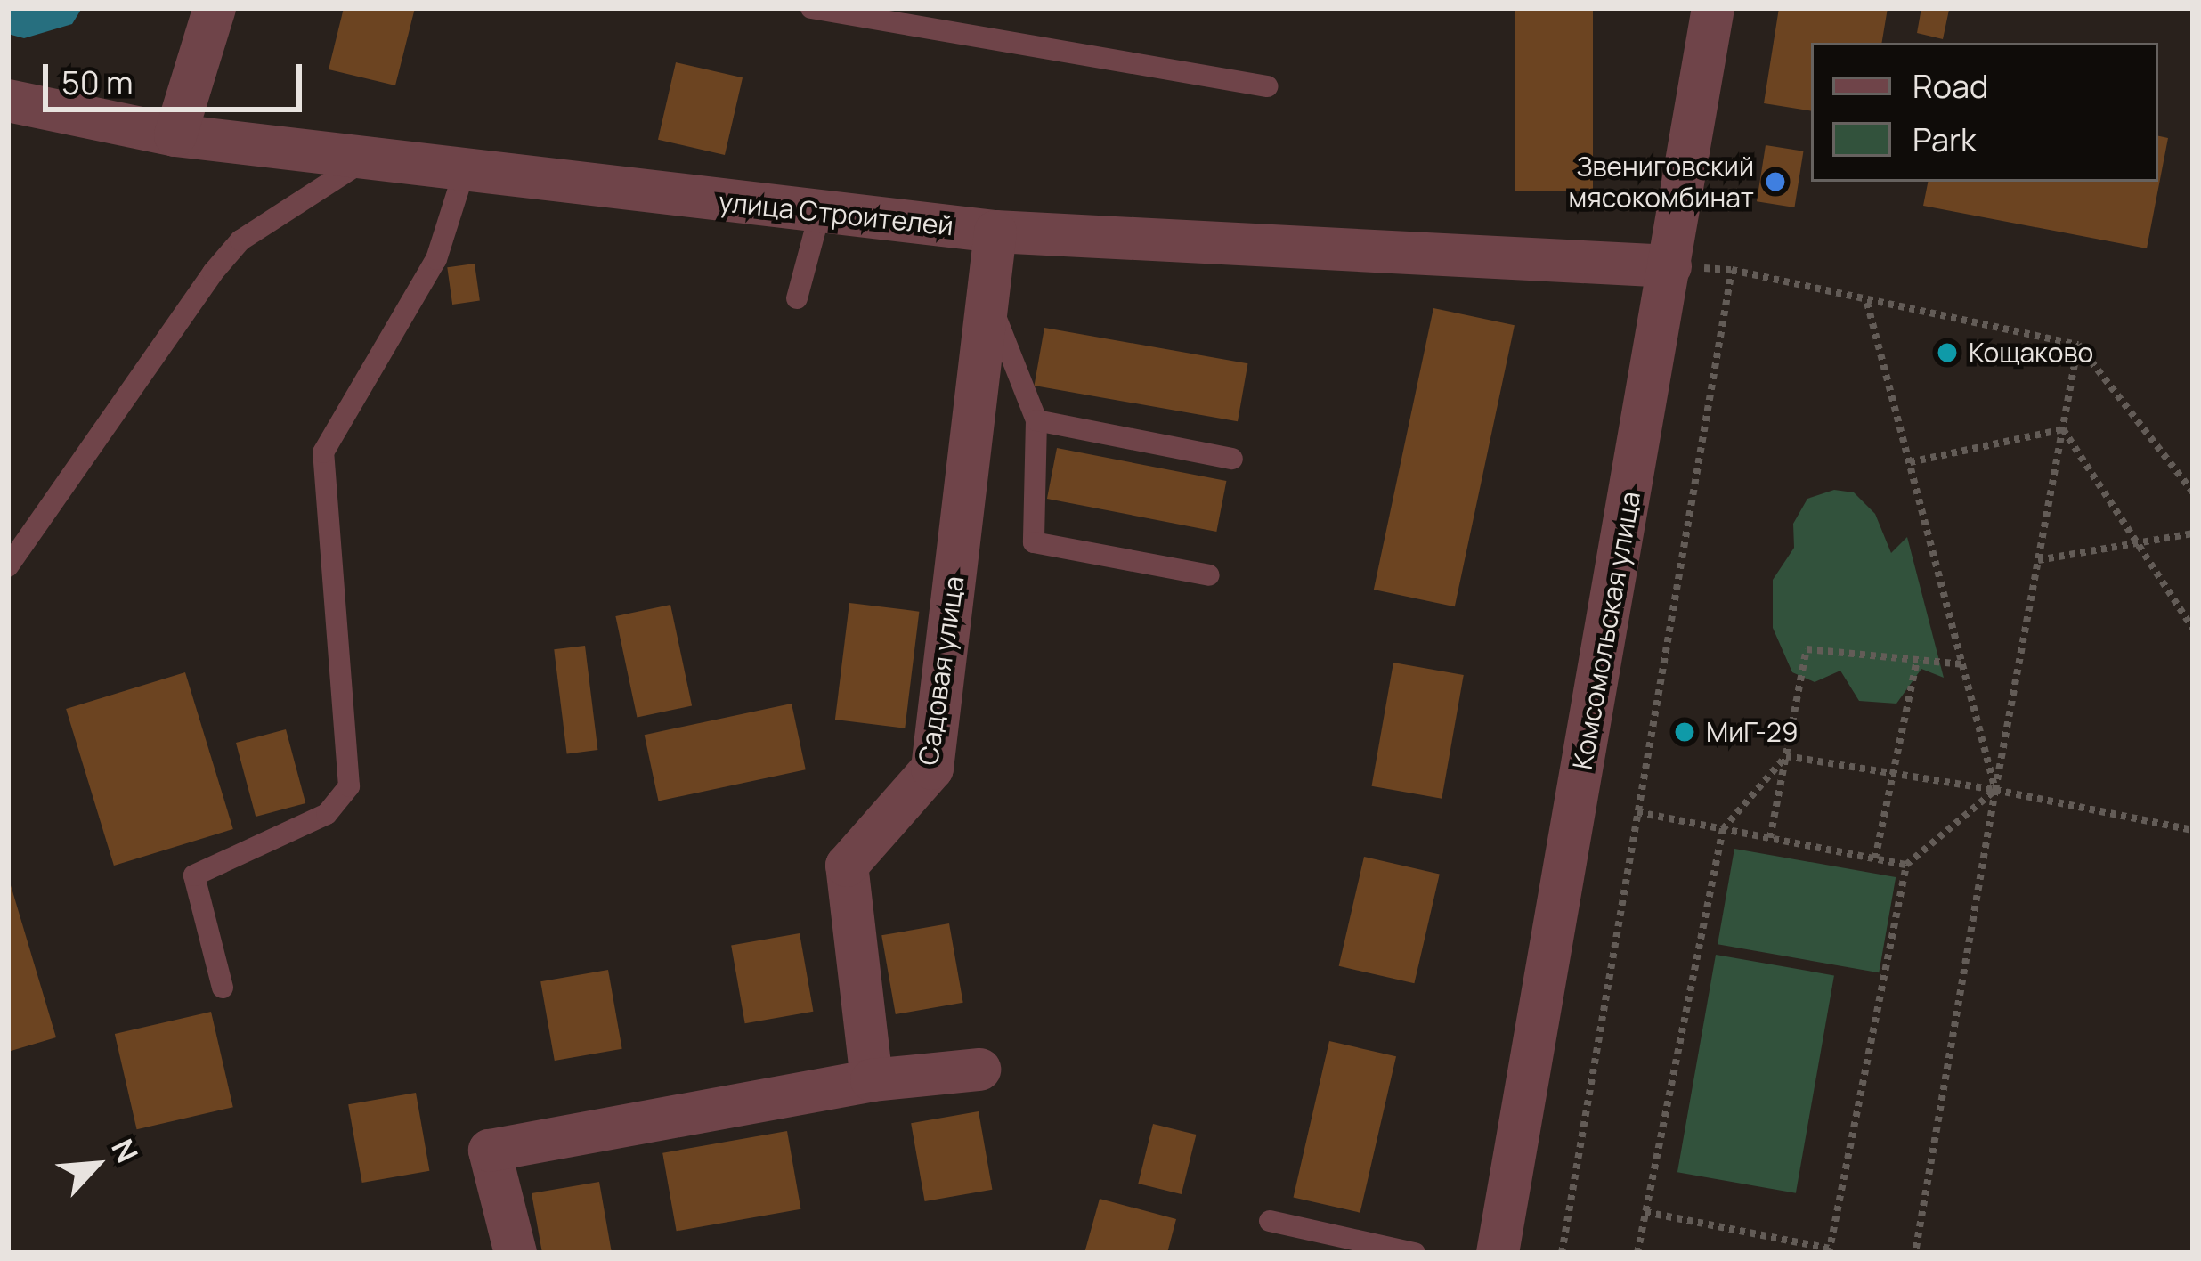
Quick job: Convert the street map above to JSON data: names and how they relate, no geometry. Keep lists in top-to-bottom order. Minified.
{"streets":{"street":["улица Строителей","Комсомольская улица","Садовая улица"]},"crossings":[["улица Строителей","Комсомольская улица"],["улица Строителей","Садовая улица"]],"places":["Звениговский мясокомбинат","Кощаково","МиГ-29"],"legend":["Road","Park"],"scale_bar":"50 m","north":"top right"}
